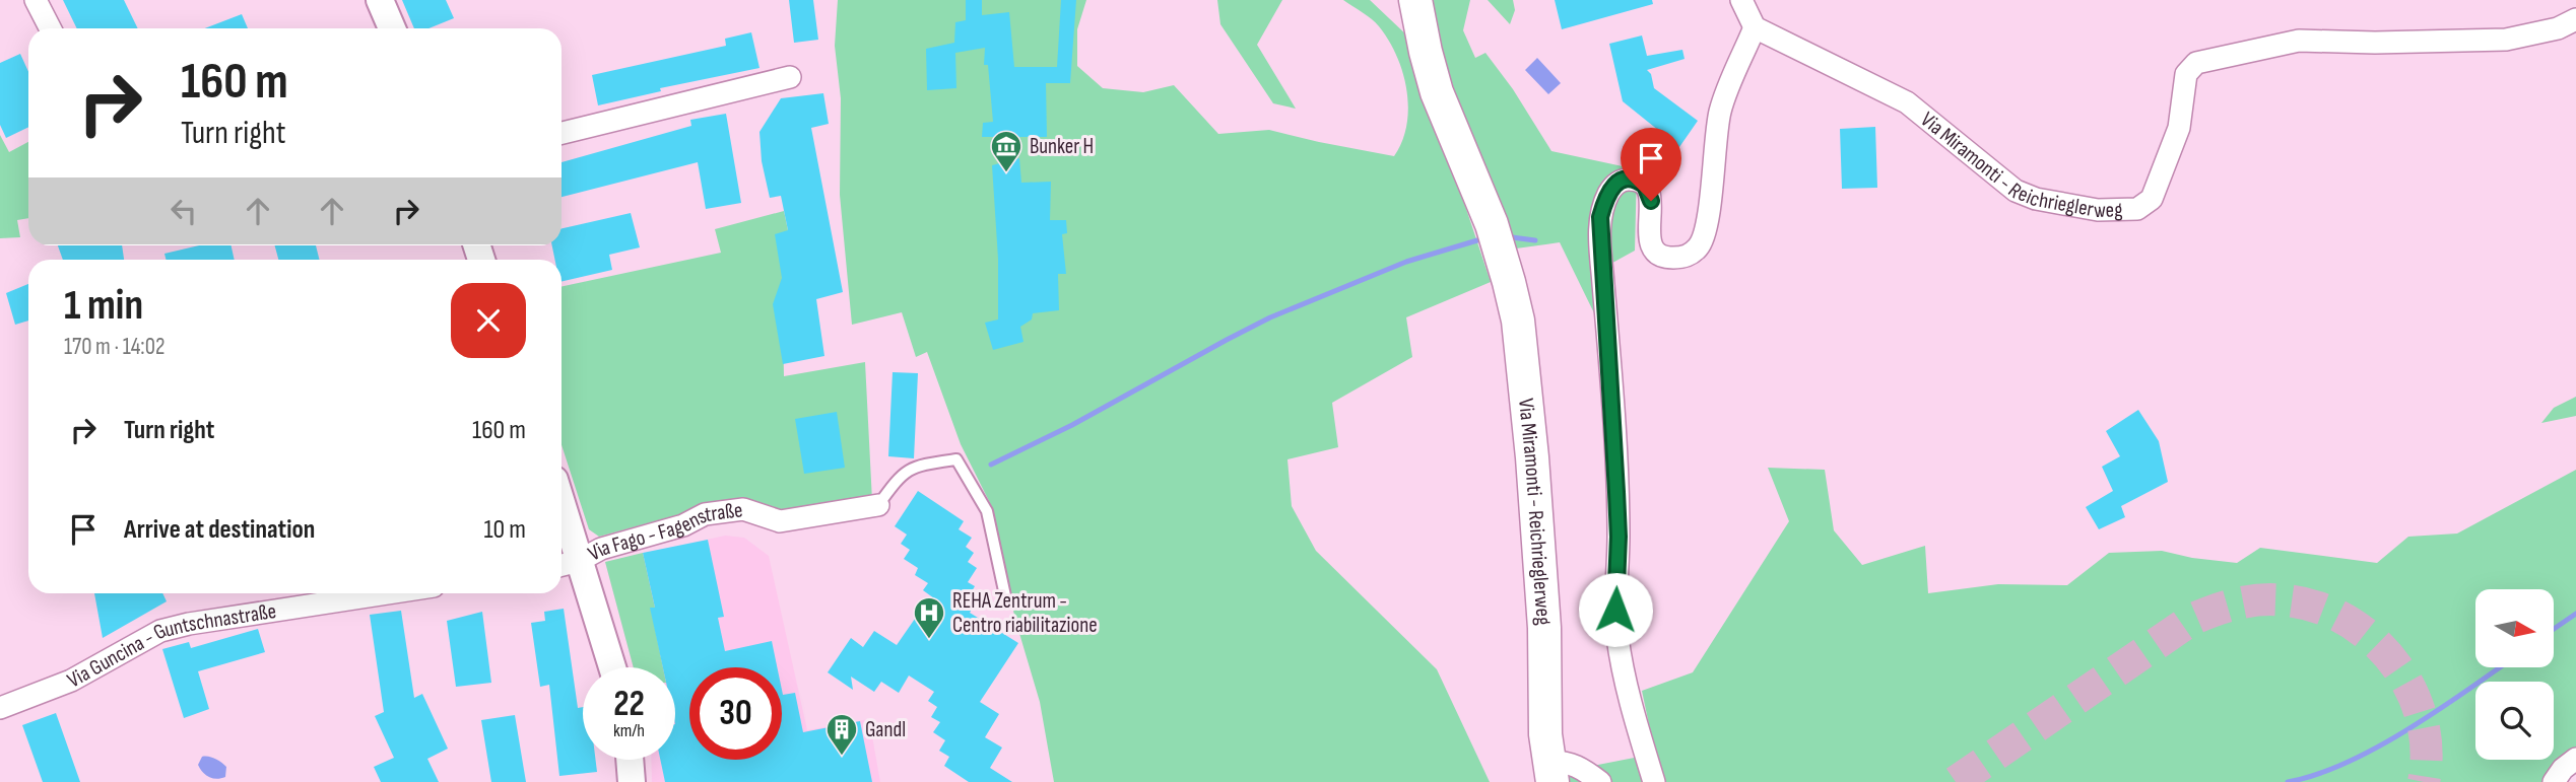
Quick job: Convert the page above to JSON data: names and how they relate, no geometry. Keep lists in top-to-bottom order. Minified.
{"streets":{"main road":["Via Miramonti - Reichrieglerweg"],"street":["Via Fago - Fagenstraße","Via Guncina - Guntschnastraße"]},"places":{"museum":["Bunker H"],"hospital":["REHA Zentrum - Centro riabilitazione"],"building":["Gandl"]},"north":"right","page":{"turn":["160 m","Turn right"],"heading":["1 min","170 m · 14:02"],"list":[{"name":"Turn right","value":"160 m"},{"name":"Arrive at destination","value":"10 m"}],"speed":"22 km/h","limit":"30"}}
